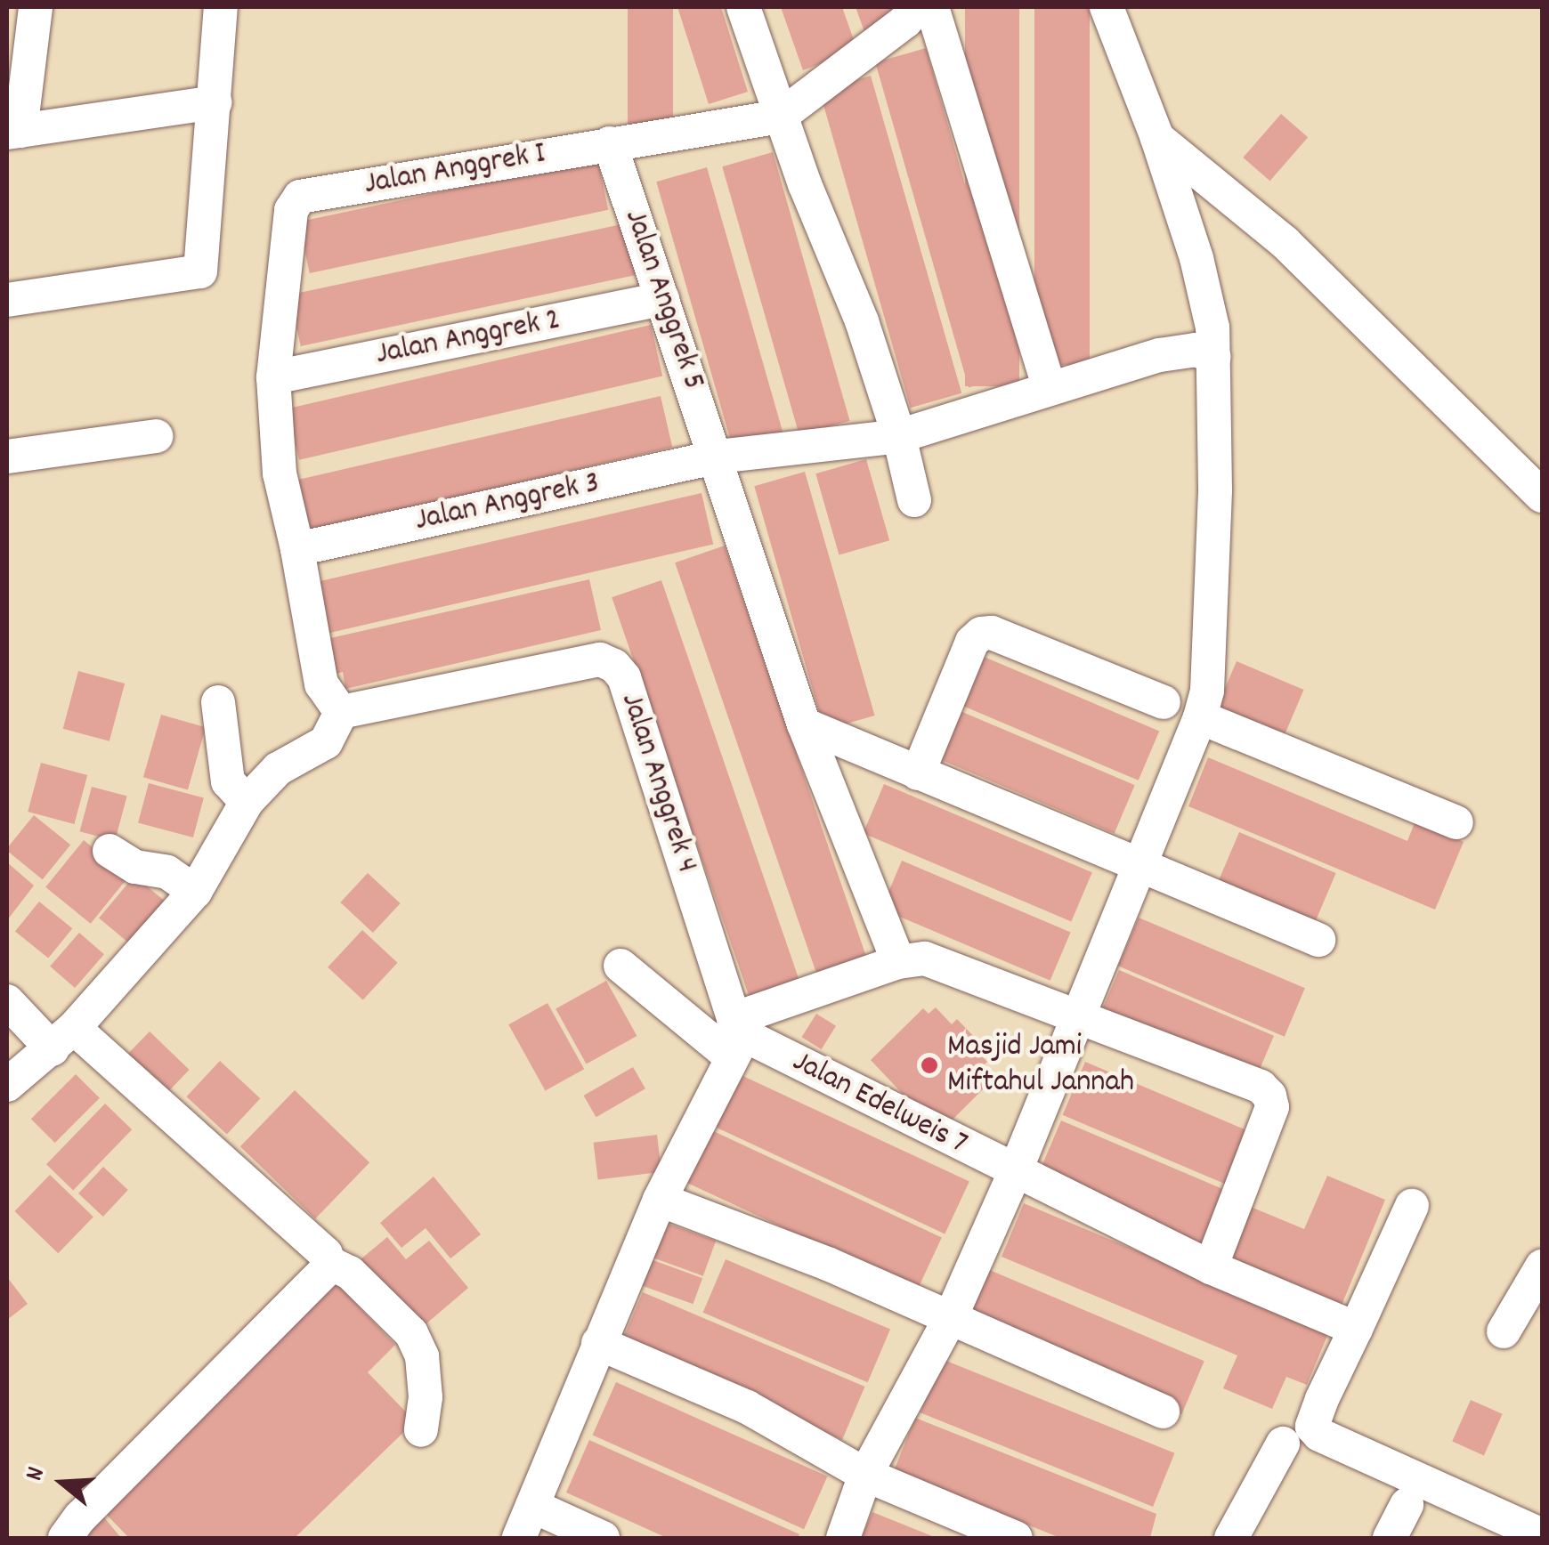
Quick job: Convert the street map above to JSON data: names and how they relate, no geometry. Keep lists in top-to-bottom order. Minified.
{"streets":{"street":["Jalan Anggrek I","Jalan Anggrek 5","Jalan Anggrek 2","Jalan Anggrek 3","Jalan Anggrek 4","Jalan Edelweis 7"]},"crossings":[["Jalan Anggrek I","Jalan Anggrek 5"],["Jalan Anggrek I","Jalan Anggrek 2"],["Jalan Anggrek 5","Jalan Anggrek 2"],["Jalan Anggrek 5","Jalan Anggrek 3"],["Jalan Anggrek 4","Jalan Edelweis 7"]],"places":["Masjid Jami Miftahul Jannah"],"north":"left"}
